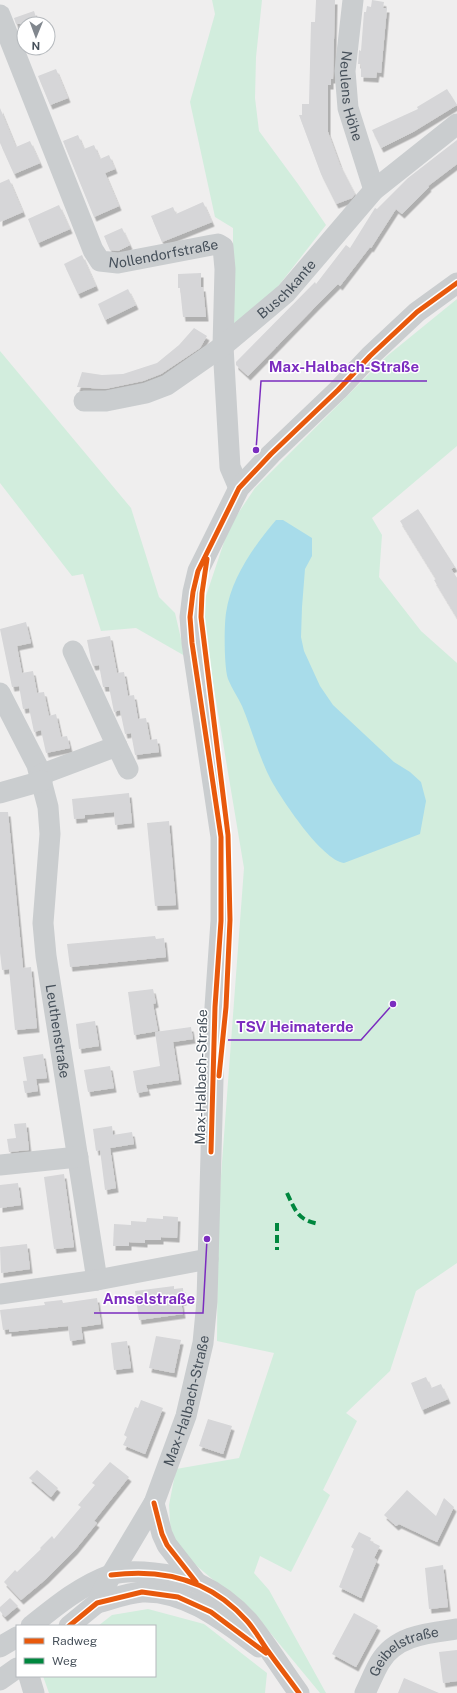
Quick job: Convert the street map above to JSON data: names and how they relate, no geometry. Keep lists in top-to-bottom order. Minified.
{"streets":{"street":["Neulens Höhe","Nollendorfstraße","Buschkante","Leuthenstraße","Max-Halbach-Straße","Geibelstraße"]},"crossings":[["Neulens Höhe","Buschkante"],["Nollendorfstraße","Buschkante"],["Nollendorfstraße","Max-Halbach-Straße"]],"places":["Max-Halbach-Straße","TSV Heimaterde","Amselstraße"],"legend":["Radweg","Weg"],"north":"bottom"}
